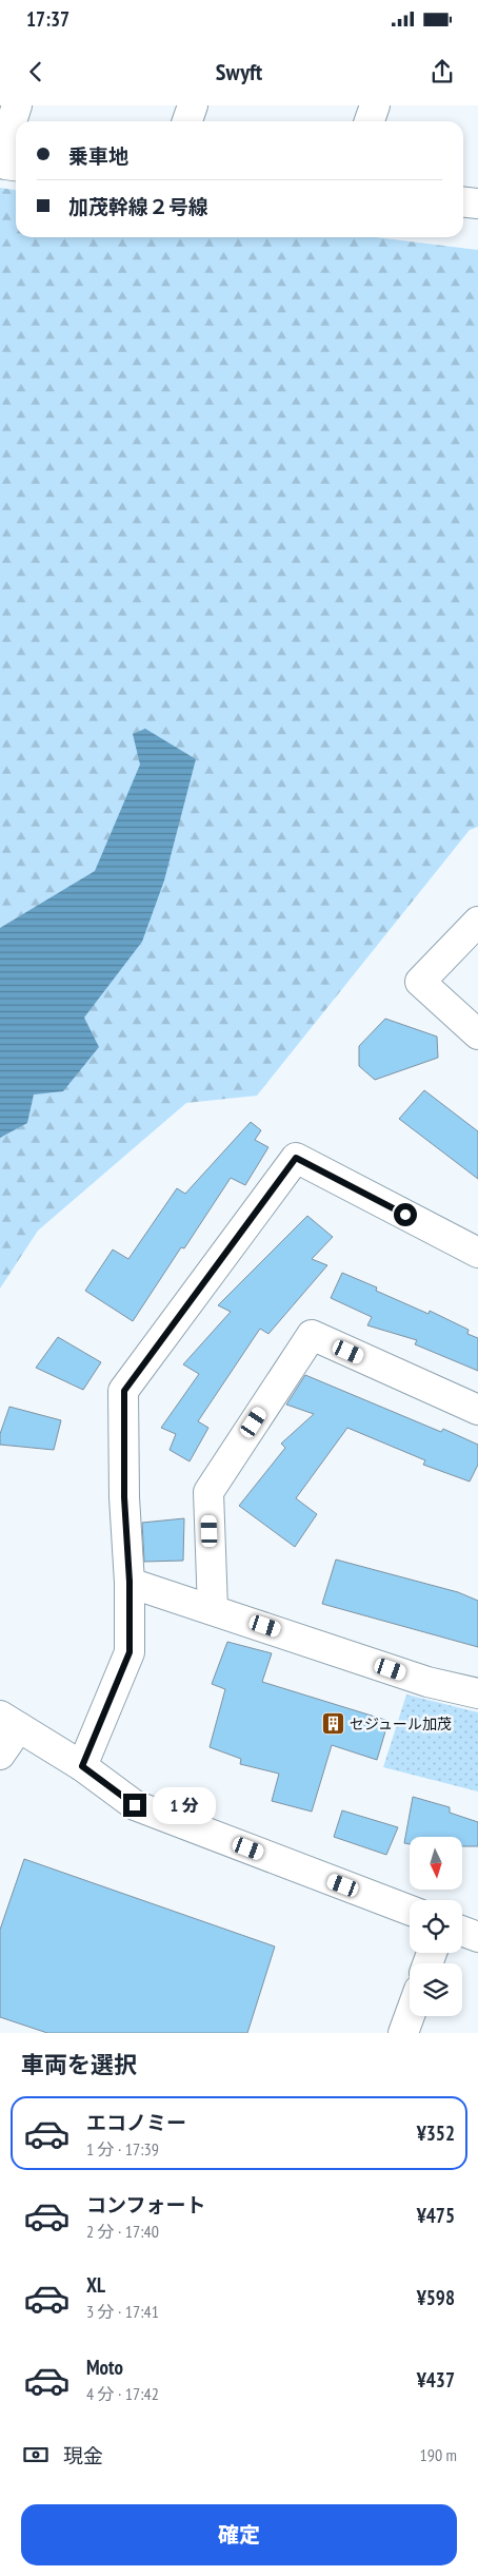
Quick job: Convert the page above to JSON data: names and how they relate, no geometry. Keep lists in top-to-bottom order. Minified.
{"places":{"building":["セジュール加茂"]},"north":"bottom","page":{"status":"17:37","header":"Swyft","banner":["乗車地","加茂幹線２号線"],"bubble":"1 分","heading":"車両を選択","list":[{"name":"エコノミー","note":"1 分 · 17:39","value":"¥352"},{"name":"コンフォート","note":"2 分 · 17:40","value":"¥475"},{"name":"XL","note":"3 分 · 17:41","value":"¥598"},{"name":"Moto","note":"4 分 · 17:42","value":"¥437"}],"pay":["現金","190 m"],"buttons":"確定"}}
